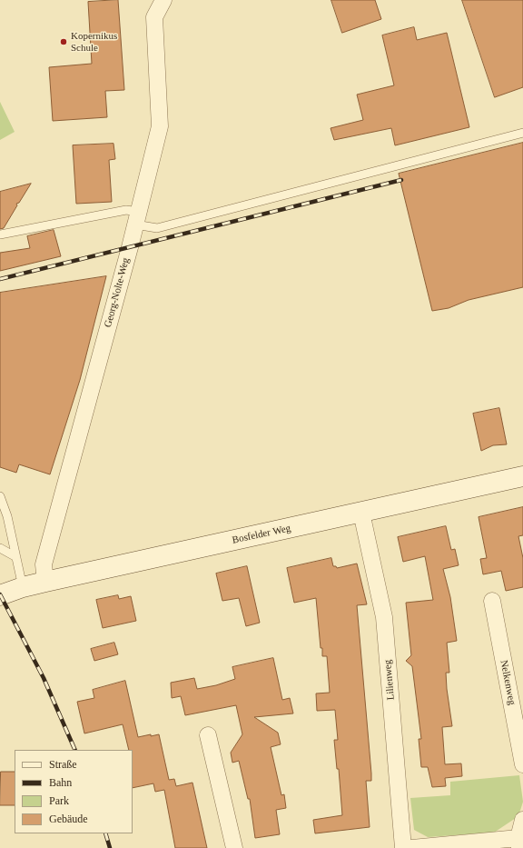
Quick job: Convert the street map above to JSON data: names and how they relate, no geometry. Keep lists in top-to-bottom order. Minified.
{"streets":{"street":["Georg-Nolte-Weg","Bosfelder Weg","Lilienweg","Nelkenweg"]},"crossings":[["Georg-Nolte-Weg","Bosfelder Weg"],["Bosfelder Weg","Lilienweg"]],"places":["Kopernikus Schule"],"legend":["Straße","Bahn","Park","Gebäude"]}
